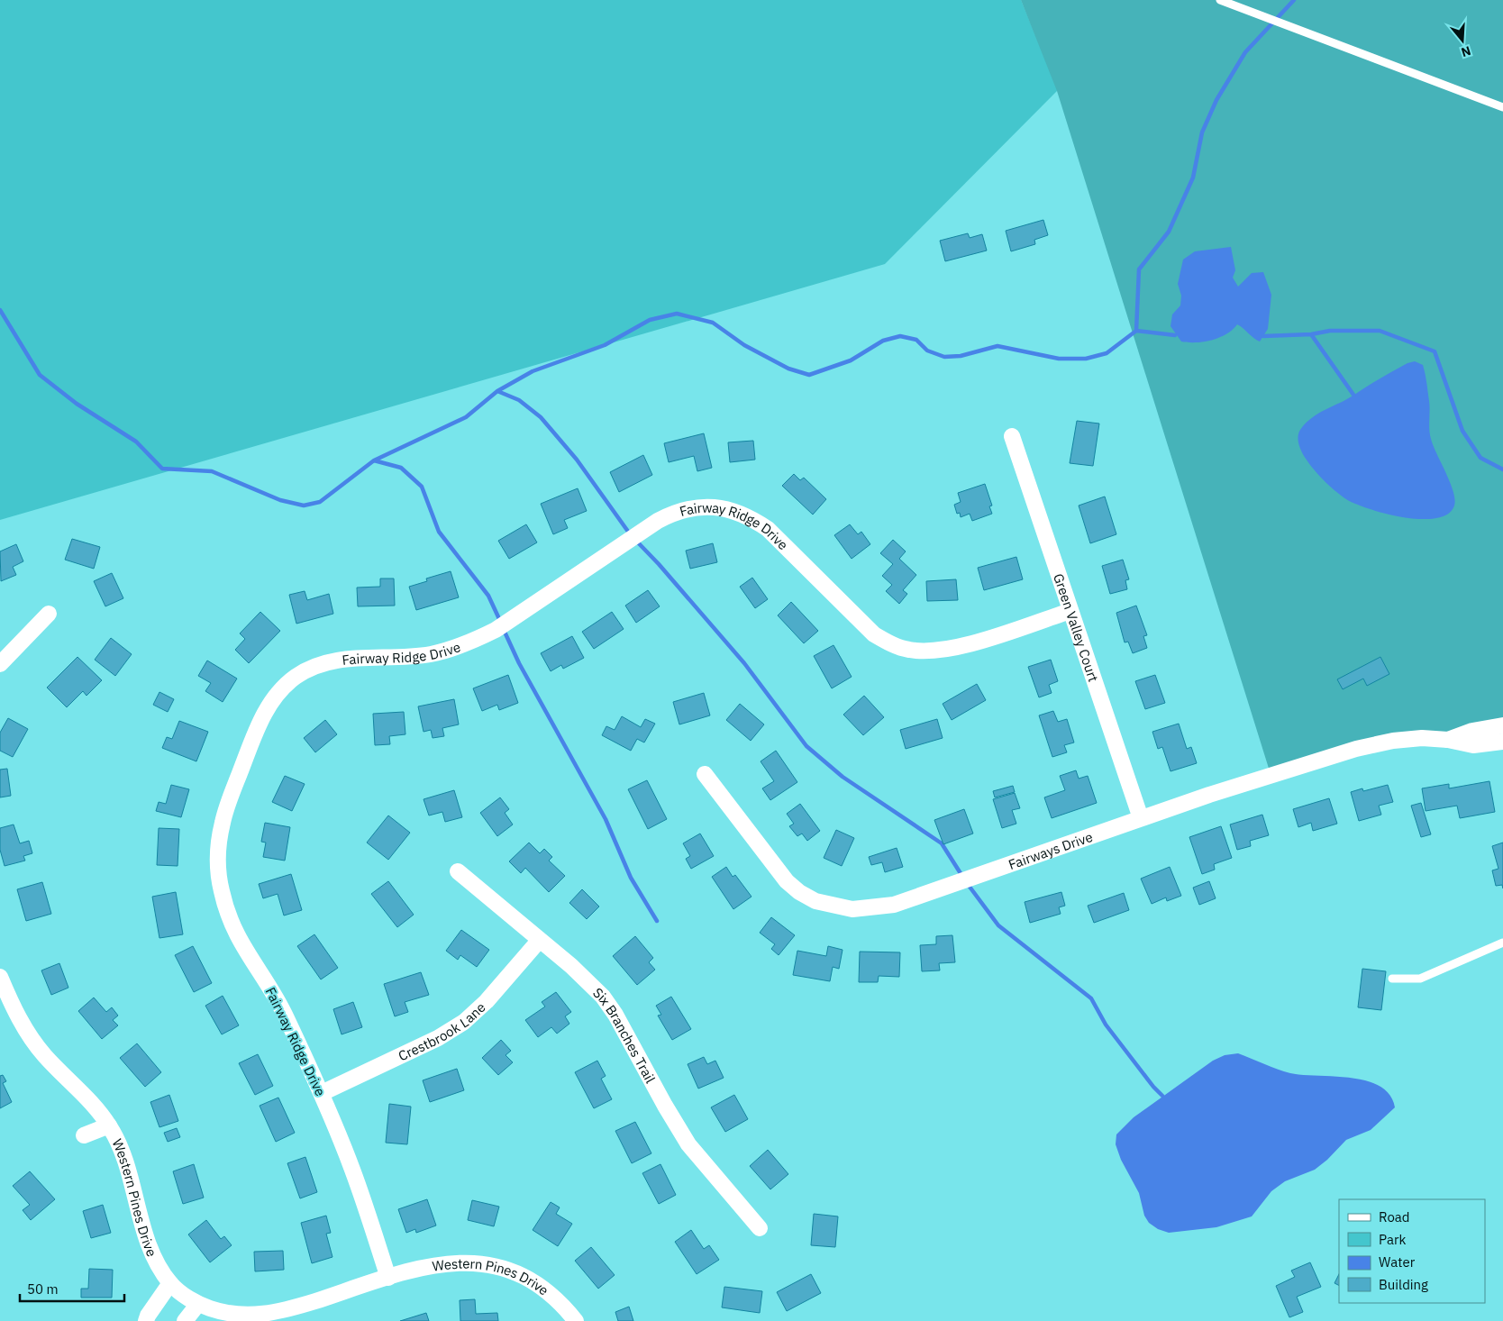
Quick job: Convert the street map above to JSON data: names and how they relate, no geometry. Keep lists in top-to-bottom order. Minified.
{"streets":{"street":["Fairway Ridge Drive","Green Valley Court","Fairways Drive","Crestbrook Lane","Six Branches Trail","Western Pines Drive"]},"crossings":[["Fairway Ridge Drive","Green Valley Court"],["Fairway Ridge Drive","Crestbrook Lane"],["Fairway Ridge Drive","Western Pines Drive"],["Green Valley Court","Fairways Drive"],["Crestbrook Lane","Six Branches Trail"]],"legend":["Road","Park","Water","Building"],"scale_bar":"50 m","north":"bottom"}
